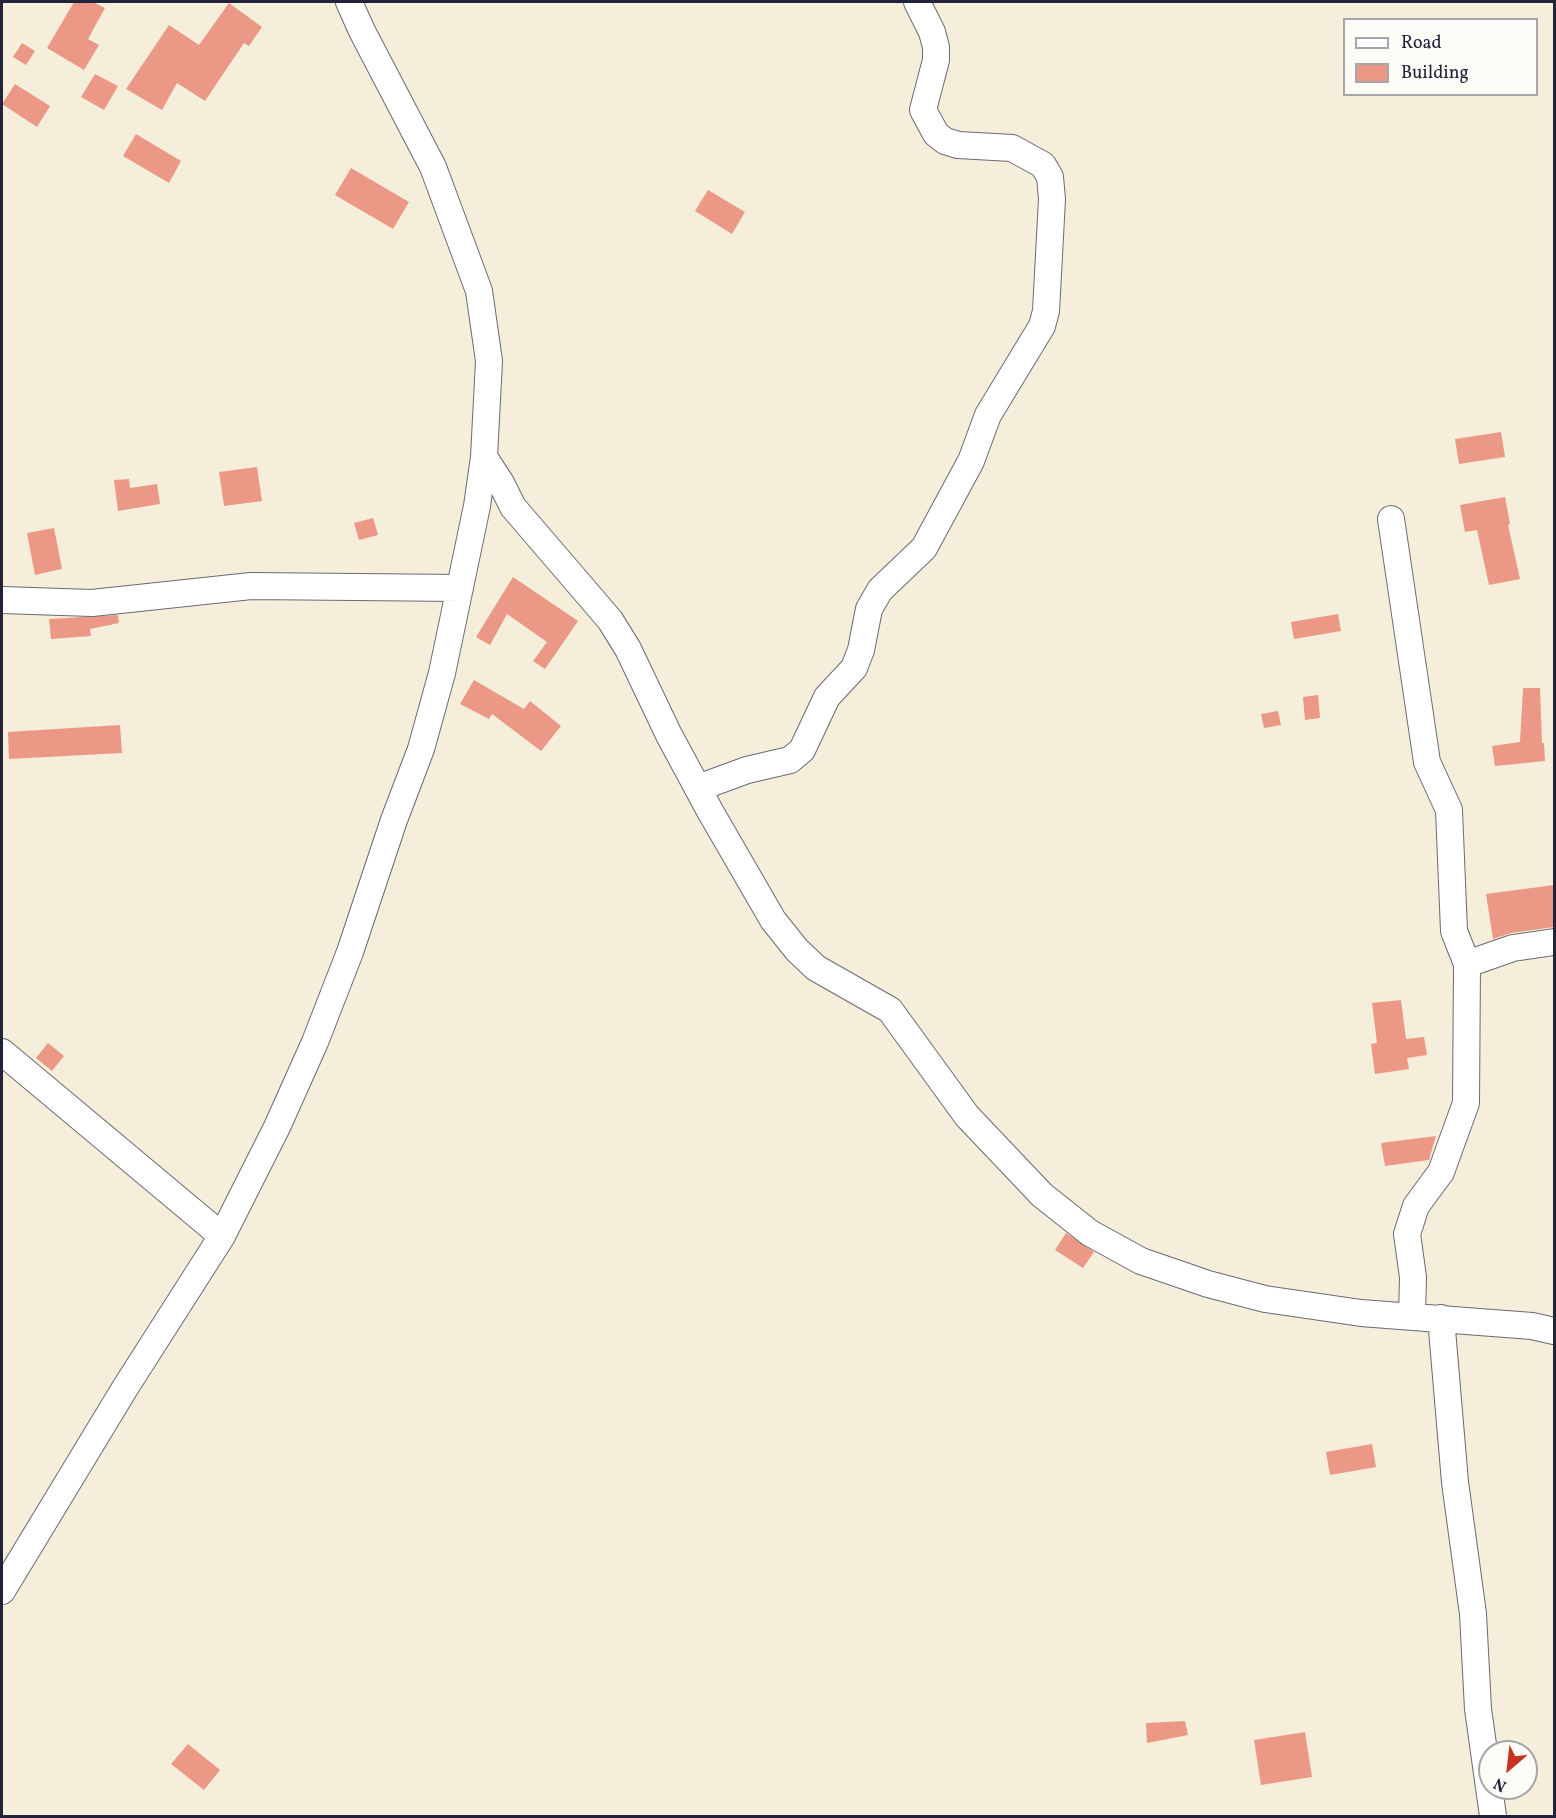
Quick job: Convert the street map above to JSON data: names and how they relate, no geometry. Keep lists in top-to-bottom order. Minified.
{"legend":["Road","Building"],"north":"bottom left"}
